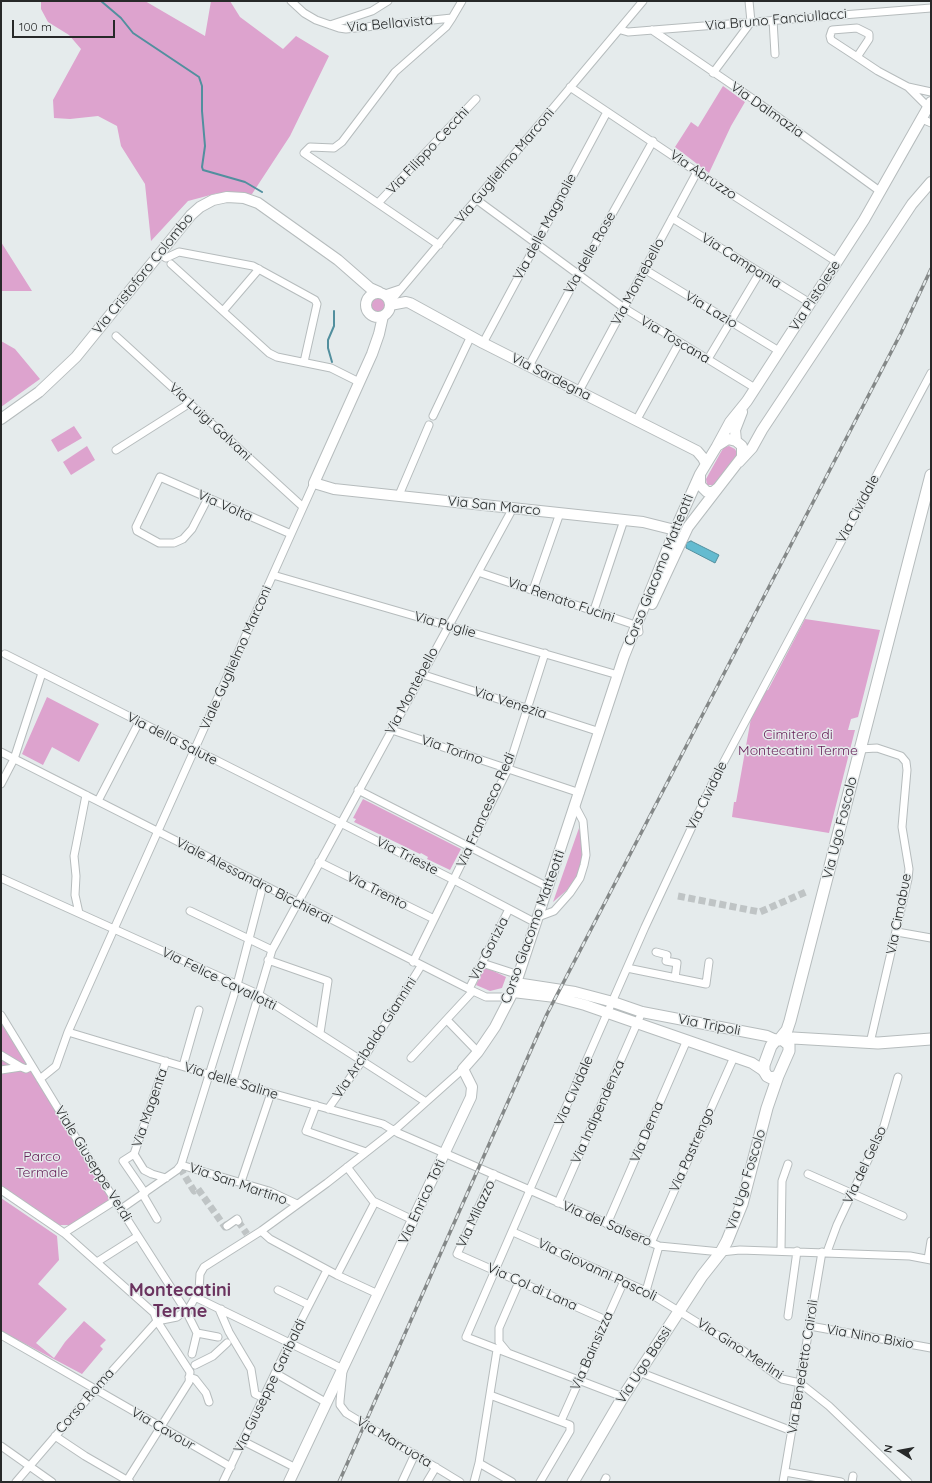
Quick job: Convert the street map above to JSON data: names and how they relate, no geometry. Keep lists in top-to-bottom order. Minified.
{"streets":{"main road":["Via Cristoforo Colombo","Via Pistoiese","Via Sardegna","Via San Marco","Corso Giacomo Matteotti","Via Ugo Foscolo","Via Tripoli","Via Enrico Toti","Via Ugo Bassi"],"street":["Via Bruno Fanciullacci","Via Bellavista","Via Dalmazia","Via Filippo Cecchi","Via Guglielmo Marconi","Via Abruzzo","Via delle Magnolie","Via delle Rose","Via Campania","Via Montebello","Via Lazio","Via Toscana","Via Luigi Galvani","Via Volta","Via Cividale","Via Renato Fucini","Via Puglie","Viale Guglielmo Marconi","Via Venezia","Via della Salute","Via Torino","Via Francesco Redi","Via Trieste","Viale Alessandro Bicchierai","Via Trento","Via Cimabue","Via Gorizia","Via Felice Cavallotti","Via Arcibaldo Giannini","Via delle Saline","Via Magenta","Via Indipendenza","Via Derna","Via Pastrengo","Viale Giuseppe Verdi","Via del Gelso","Via San Martino","Via Milazzo","Via del Salsero","Via Giovanni Pascoli","Via Col di Lana","Via Nino Bixio","Via Gino Merlini","Via Bainsizza","Via Benedetto Cairoli","Via Giuseppe Garibaldi","Corso Roma","Via Cavour","Via Marruota"]},"crossings":[["Via Bruno Fanciullacci","Via Dalmazia"],["Via Bruno Fanciullacci","Via Guglielmo Marconi"],["Via Dalmazia","Via Pistoiese"],["Via Guglielmo Marconi","Via Abruzzo"],["Via Guglielmo Marconi","Via Cristoforo Colombo"],["Via Guglielmo Marconi","Via Toscana"],["Via Guglielmo Marconi","Via Sardegna"],["Via Abruzzo","Via delle Magnolie"],["Via Abruzzo","Via delle Rose"],["Via Abruzzo","Via Montebello"],["Via Abruzzo","Via Pistoiese"],["Via delle Magnolie","Via Toscana"],["Via delle Magnolie","Via Sardegna"],["Via delle Rose","Via Toscana"],["Via delle Rose","Via Sardegna"],["Via Campania","Via Montebello"],["Via Campania","Via Pistoiese"],["Via Cristoforo Colombo","Via Sardegna"],["Via Montebello","Via Lazio"],["Via Montebello","Via Toscana"],["Via Montebello","Via Sardegna"],["Via Montebello","Via San Marco"],["Via Montebello","Via Renato Fucini"],["Via Montebello","Via Puglie"],["Via Montebello","Via Venezia"],["Via Montebello","Via della Salute"],["Via Montebello","Via Torino"],["Via Montebello","Via Trieste"],["Via Montebello","Viale Alessandro Bicchierai"],["Via Montebello","Via Trento"],["Via Pistoiese","Via Lazio"],["Via Pistoiese","Via Toscana"],["Via Pistoiese","Via Sardegna"],["Via Pistoiese","Corso Giacomo Matteotti"],["Via Sardegna","Corso Giacomo Matteotti"],["Via Luigi Galvani","Viale Guglielmo Marconi"],["Via Volta","Viale Guglielmo Marconi"],["Via San Marco","Corso Giacomo Matteotti"],["Via San Marco","Viale Guglielmo Marconi"],["Via Cividale","Via Tripoli"],["Via Cividale","Via del Salsero"],["Via Cividale","Via Giovanni Pascoli"],["Via Cividale","Via Col di Lana"],["Corso Giacomo Matteotti","Via Renato Fucini"],["Corso Giacomo Matteotti","Via Puglie"],["Corso Giacomo Matteotti","Via Venezia"],["Corso Giacomo Matteotti","Via Torino"],["Corso Giacomo Matteotti","Via Trieste"],["Corso Giacomo Matteotti","Viale Alessandro Bicchierai"],["Corso Giacomo Matteotti","Via Felice Cavallotti"],["Corso Giacomo Matteotti","Via Tripoli"],["Corso Giacomo Matteotti","Via delle Saline"],["Corso Giacomo Matteotti","Via San Martino"],["Corso Giacomo Matteotti","Via Enrico Toti"],["Corso Giacomo Matteotti","Via del Salsero"],["Via Puglie","Viale Guglielmo Marconi"],["Via Puglie","Via Francesco Redi"],["Viale Guglielmo Marconi","Via della Salute"],["Viale Guglielmo Marconi","Viale Alessandro Bicchierai"],["Viale Guglielmo Marconi","Via Felice Cavallotti"],["Viale Guglielmo Marconi","Via delle Saline"],["Viale Guglielmo Marconi","Viale Giuseppe Verdi"],["Via Venezia","Via Francesco Redi"],["Via della Salute","Via Trieste"],["Via Torino","Via Francesco Redi"],["Via Francesco Redi","Via Trieste"],["Via Francesco Redi","Viale Alessandro Bicchierai"],["Via Francesco Redi","Via Trento"],["Via Ugo Foscolo","Via Cimabue"],["Via Ugo Foscolo","Via Tripoli"],["Via Ugo Foscolo","Via del Salsero"],["Via Ugo Foscolo","Via Ugo Bassi"],["Via Trieste","Via Gorizia"],["Viale Alessandro Bicchierai","Via Gorizia"],["Viale Alessandro Bicchierai","Via Tripoli"],["Viale Alessandro Bicchierai","Via Arcibaldo Giannini"],["Via Felice Cavallotti","Via Arcibaldo Giannini"],["Via Tripoli","Via Indipendenza"],["Via Arcibaldo Giannini","Via delle Saline"],["Via delle Saline","Via Magenta"],["Via delle Saline","Via del Salsero"],["Via Magenta","Via San Martino"],["Via Indipendenza","Via del Salsero"],["Via Derna","Via del Salsero"],["Via Pastrengo","Via del Salsero"],["Viale Giuseppe Verdi","Via San Martino"],["Via del Gelso","Via del Salsero"],["Via del Gelso","Via Benedetto Cairoli"],["Via Enrico Toti","Via del Salsero"],["Via Milazzo","Via del Salsero"],["Via Milazzo","Via Col di Lana"],["Via del Salsero","Via Ugo Bassi"],["Via del Salsero","Via Benedetto Cairoli"],["Via Giovanni Pascoli","Via Gino Merlini"],["Via Giovanni Pascoli","Via Bainsizza"],["Via Giovanni Pascoli","Via Ugo Bassi"],["Via Col di Lana","Via Bainsizza"],["Via Nino Bixio","Via Benedetto Cairoli"],["Via Gino Merlini","Via Ugo Bassi"],["Via Gino Merlini","Via Benedetto Cairoli"],["Via Giuseppe Garibaldi","Via Cavour"],["Corso Roma","Via Cavour"]],"districts":["Montecatini Terme"],"parks":["Cimitero di Montecatini Terme","Parco Termale"],"scale_bar":"100 m","north":"left"}
